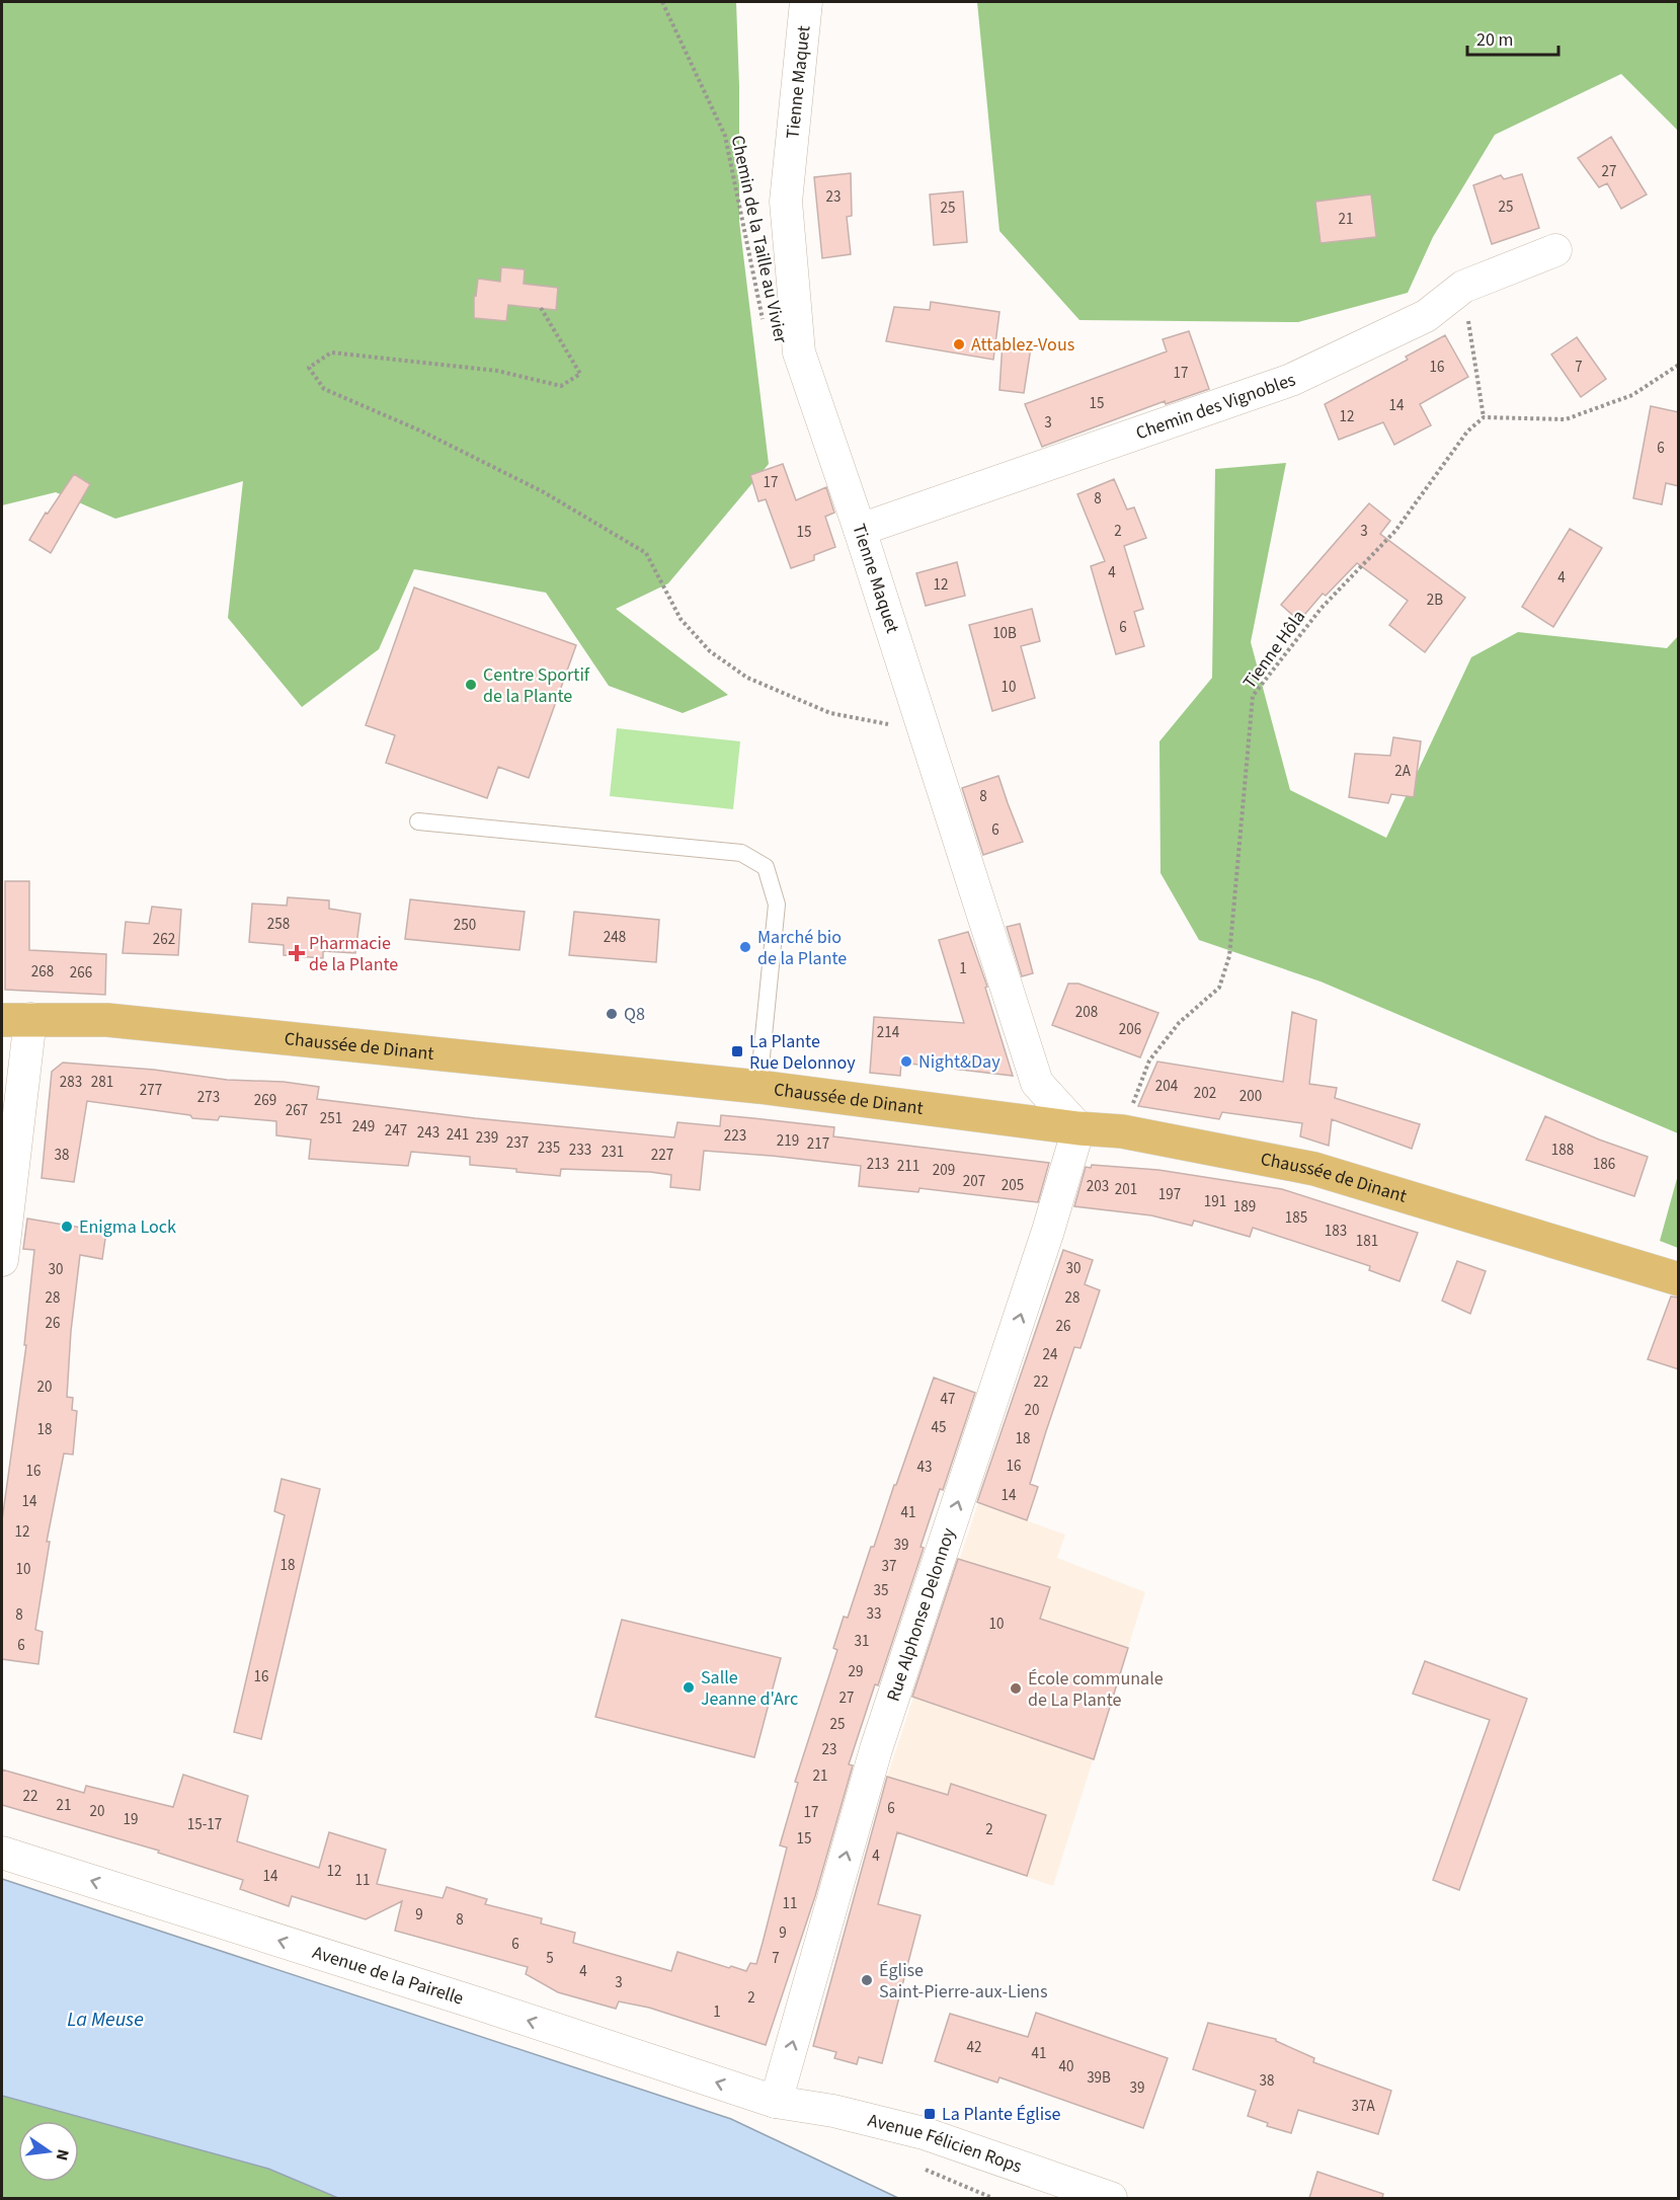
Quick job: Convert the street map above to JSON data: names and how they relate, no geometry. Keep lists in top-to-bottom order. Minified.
{"streets":{"main road":["Chaussée de Dinant"],"street":["Tienne Maquet","Chemin des Vignobles","Rue Alphonse Delonnoy","Avenue de la Pairelle","Avenue Félicien Rops"],"path":["Chemin de la Taille au Vivier","Tienne Hôla"]},"crossings":[["Tienne Maquet","Chemin des Vignobles"],["Tienne Maquet","Chaussée de Dinant"],["Tienne Maquet","Rue Alphonse Delonnoy"],["Tienne Hôla","Chaussée de Dinant"],["Chaussée de Dinant","Rue Alphonse Delonnoy"],["Rue Alphonse Delonnoy","Avenue de la Pairelle"],["Rue Alphonse Delonnoy","Avenue Félicien Rops"],["Avenue de la Pairelle","Avenue Félicien Rops"]],"one_way":["Rue Alphonse Delonnoy","Avenue de la Pairelle"],"water":["La Meuse"],"places":{"other":["Attablez-Vous","Centre Sportif de la Plante","Marché bio de la Plante","Q8","Night&Day","Enigma Lock","Salle Jeanne d'Arc","École communale de La Plante","Église Saint-Pierre-aux-Liens"],"health":["Pharmacie de la Plante"],"transit":["La Plante Rue Delonnoy","La Plante Église"]},"house_numbers":["27","23","25","25","21","16","7","17","15","14","12","3","6","17","8","2","3","15","4","4","12","2B","6","10B","10","2A","8","6","258","250","248","262","1","268","266","208","206","214","283","281","204","277","202","200","273","269","267","251","249","247","243","241","223","239","219","237","217","235","233","188","231","38","227","213","186","211","209","207","205","203","201","197","191","189","185","183","181","30","30","28","28","26","26","24","22","20","47","20","45","18","18","16","43","16","14","14","41","12","39","18","37","10","35","33","8","10","31","6","29","16","27","25","23","21","22","21","6","20","17","19","15-17","2","15","4","12","14","11","11","9","8","9","6","5","7","4","3","2","1","42","41","40","39B","38","39","37A"],"scale_bar":"20 m","north":"right"}
